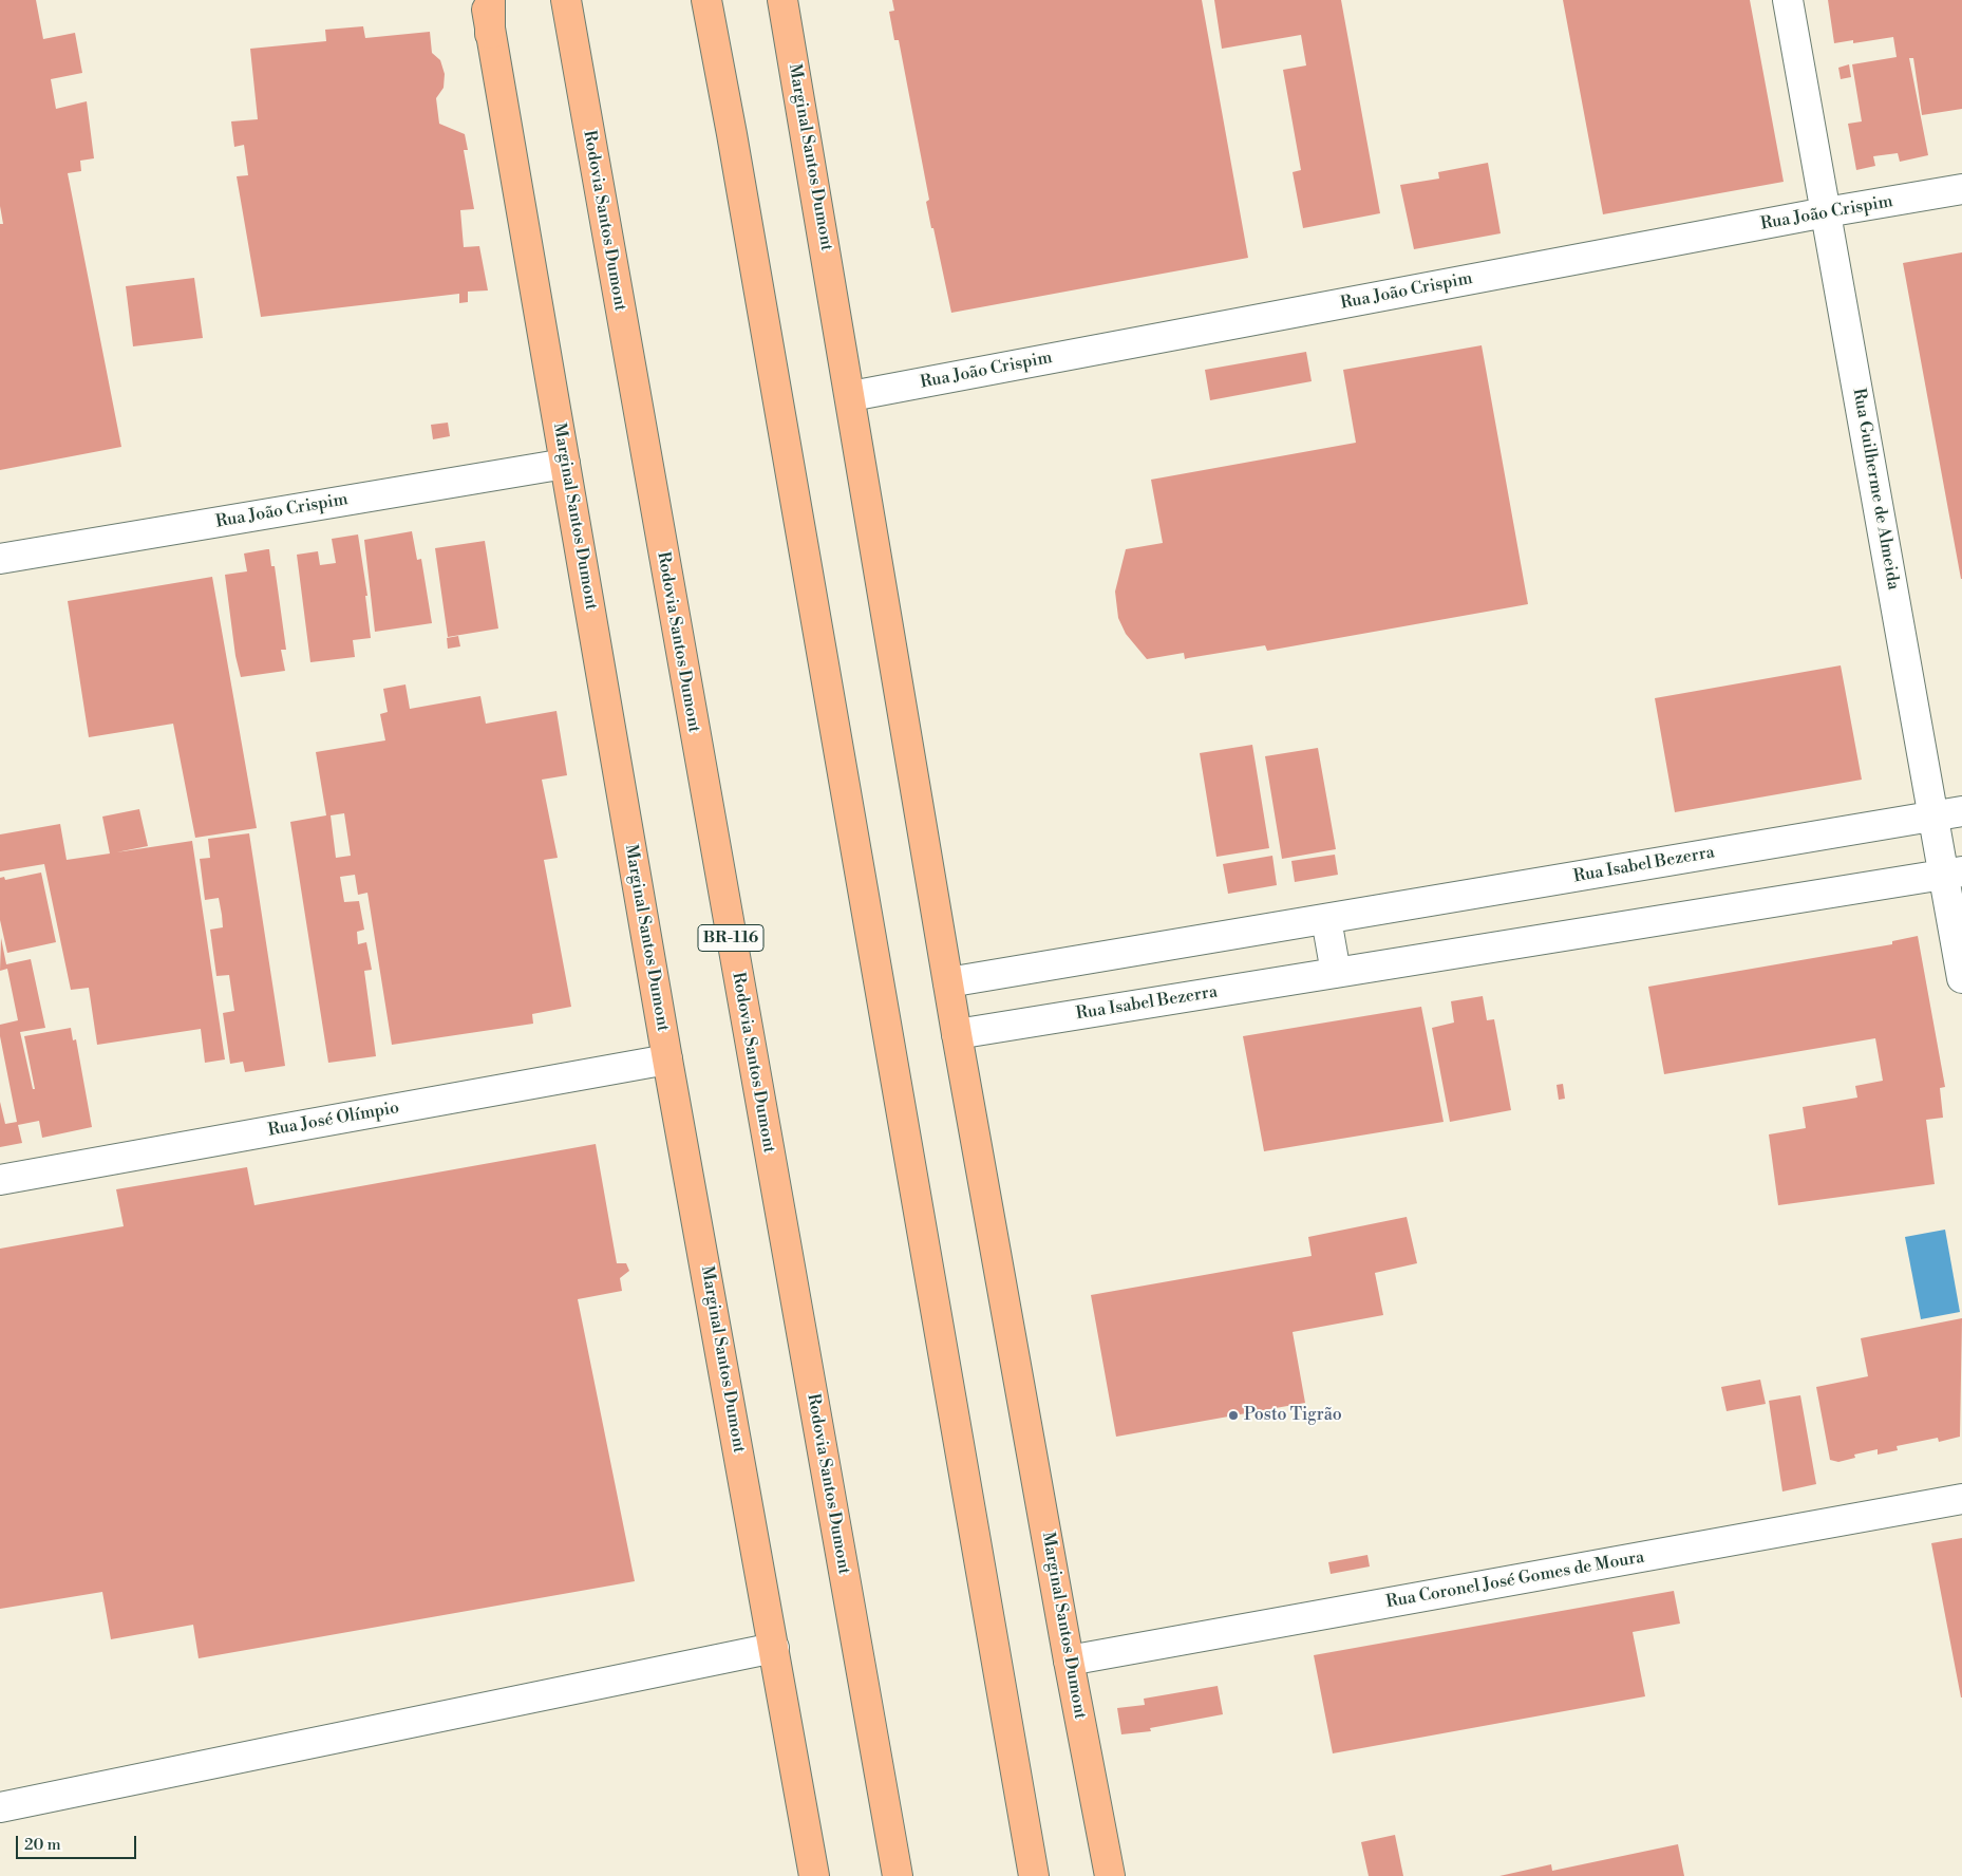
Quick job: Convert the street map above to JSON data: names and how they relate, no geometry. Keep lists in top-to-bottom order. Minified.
{"streets":{"main road":["Marginal Santos Dumont","Rodovia Santos Dumont","BR-116"],"street":["Rua João Crispim","Rua Guilherme de Almeida","Rua Isabel Bezerra","Rua José Olímpio","Rua Coronel José Gomes de Moura"]},"crossings":[["Marginal Santos Dumont","Rua João Crispim"],["Marginal Santos Dumont","Rua Isabel Bezerra"],["Marginal Santos Dumont","Rua José Olímpio"],["Marginal Santos Dumont","Rua Coronel José Gomes de Moura"],["Rua João Crispim","Rua Guilherme de Almeida"],["Rua Guilherme de Almeida","Rua Isabel Bezerra"]],"places":["Posto Tigrão"],"scale_bar":"20 m"}
